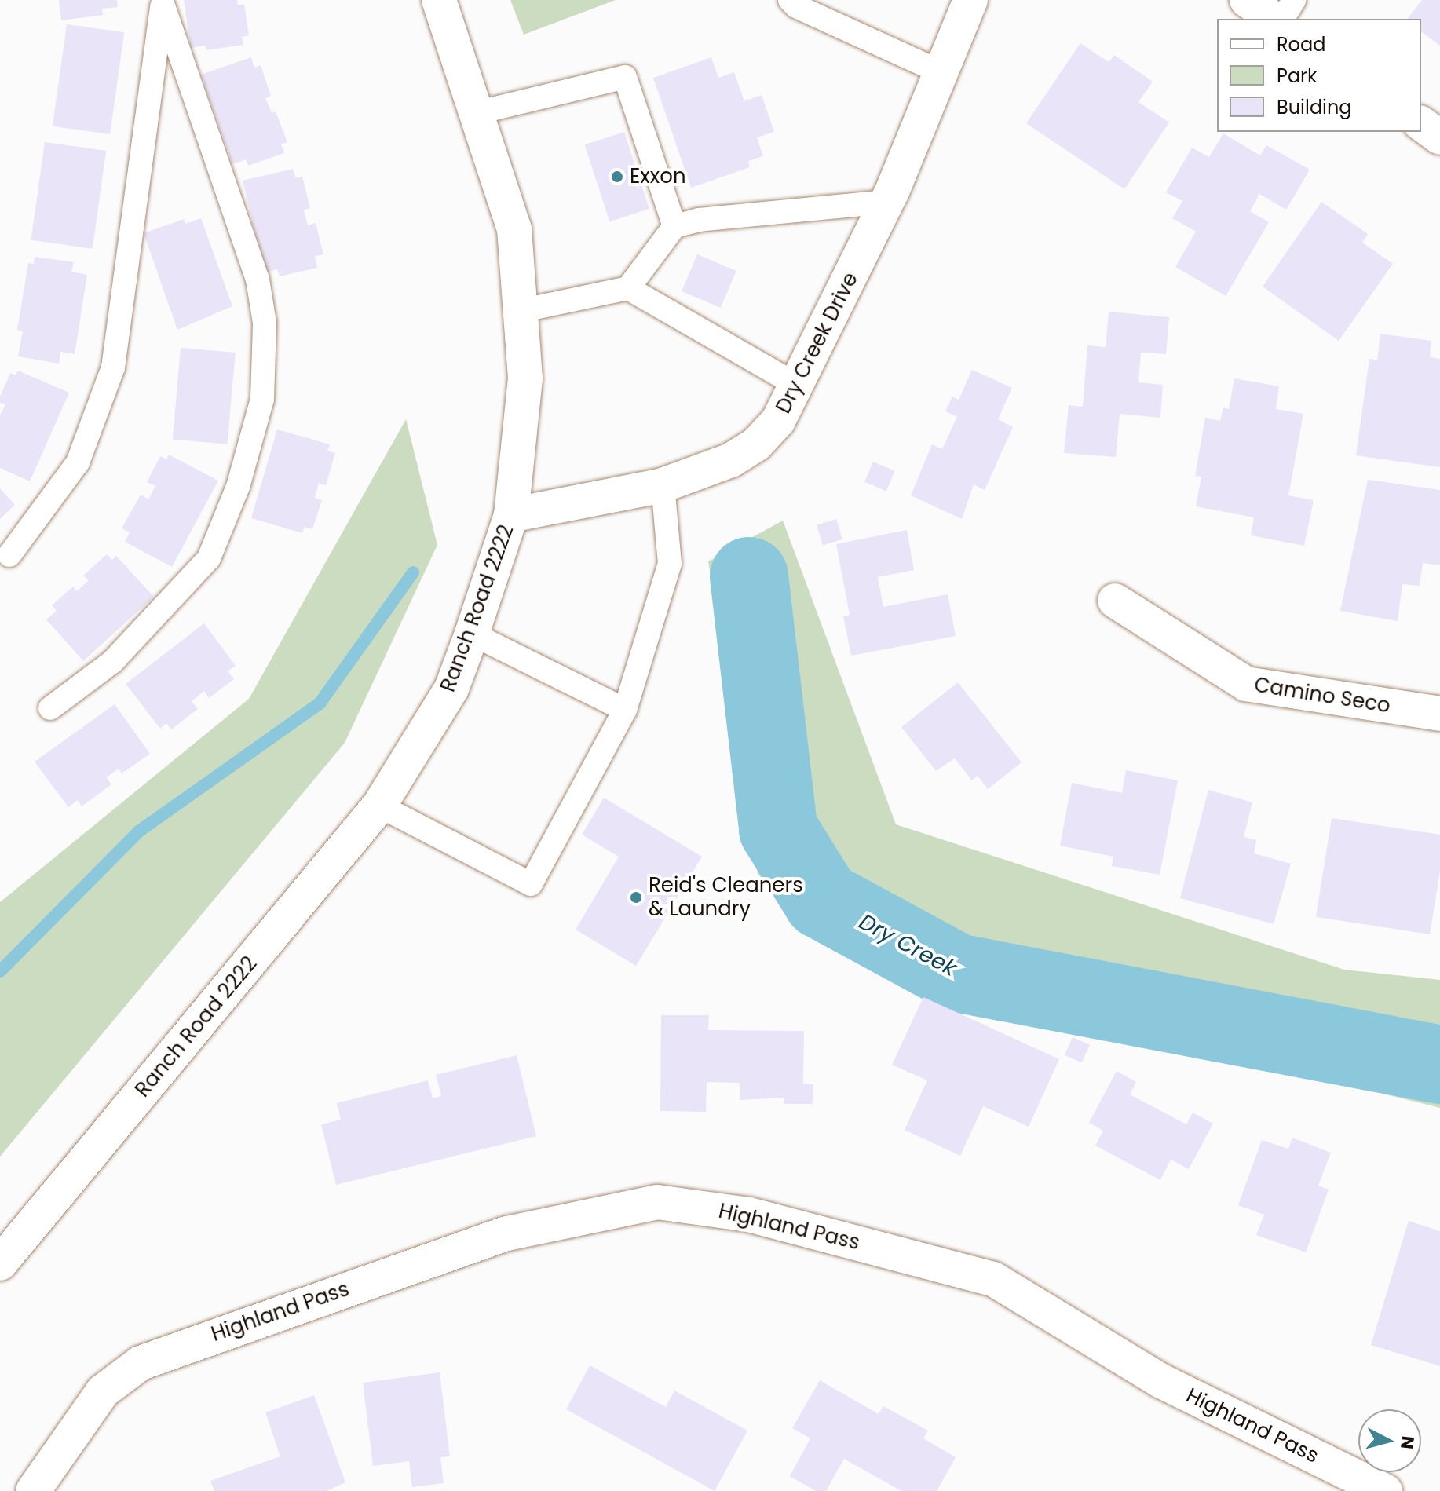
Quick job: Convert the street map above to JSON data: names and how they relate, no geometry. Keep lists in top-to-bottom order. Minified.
{"streets":{"street":["Dry Creek Drive","Ranch Road 2222","Camino Seco","Highland Pass"]},"crossings":[["Dry Creek Drive","Ranch Road 2222"]],"water":["Dry Creek"],"places":["Exxon","Reid's Cleaners & Laundry"],"legend":["Road","Park","Building"],"north":"right"}
